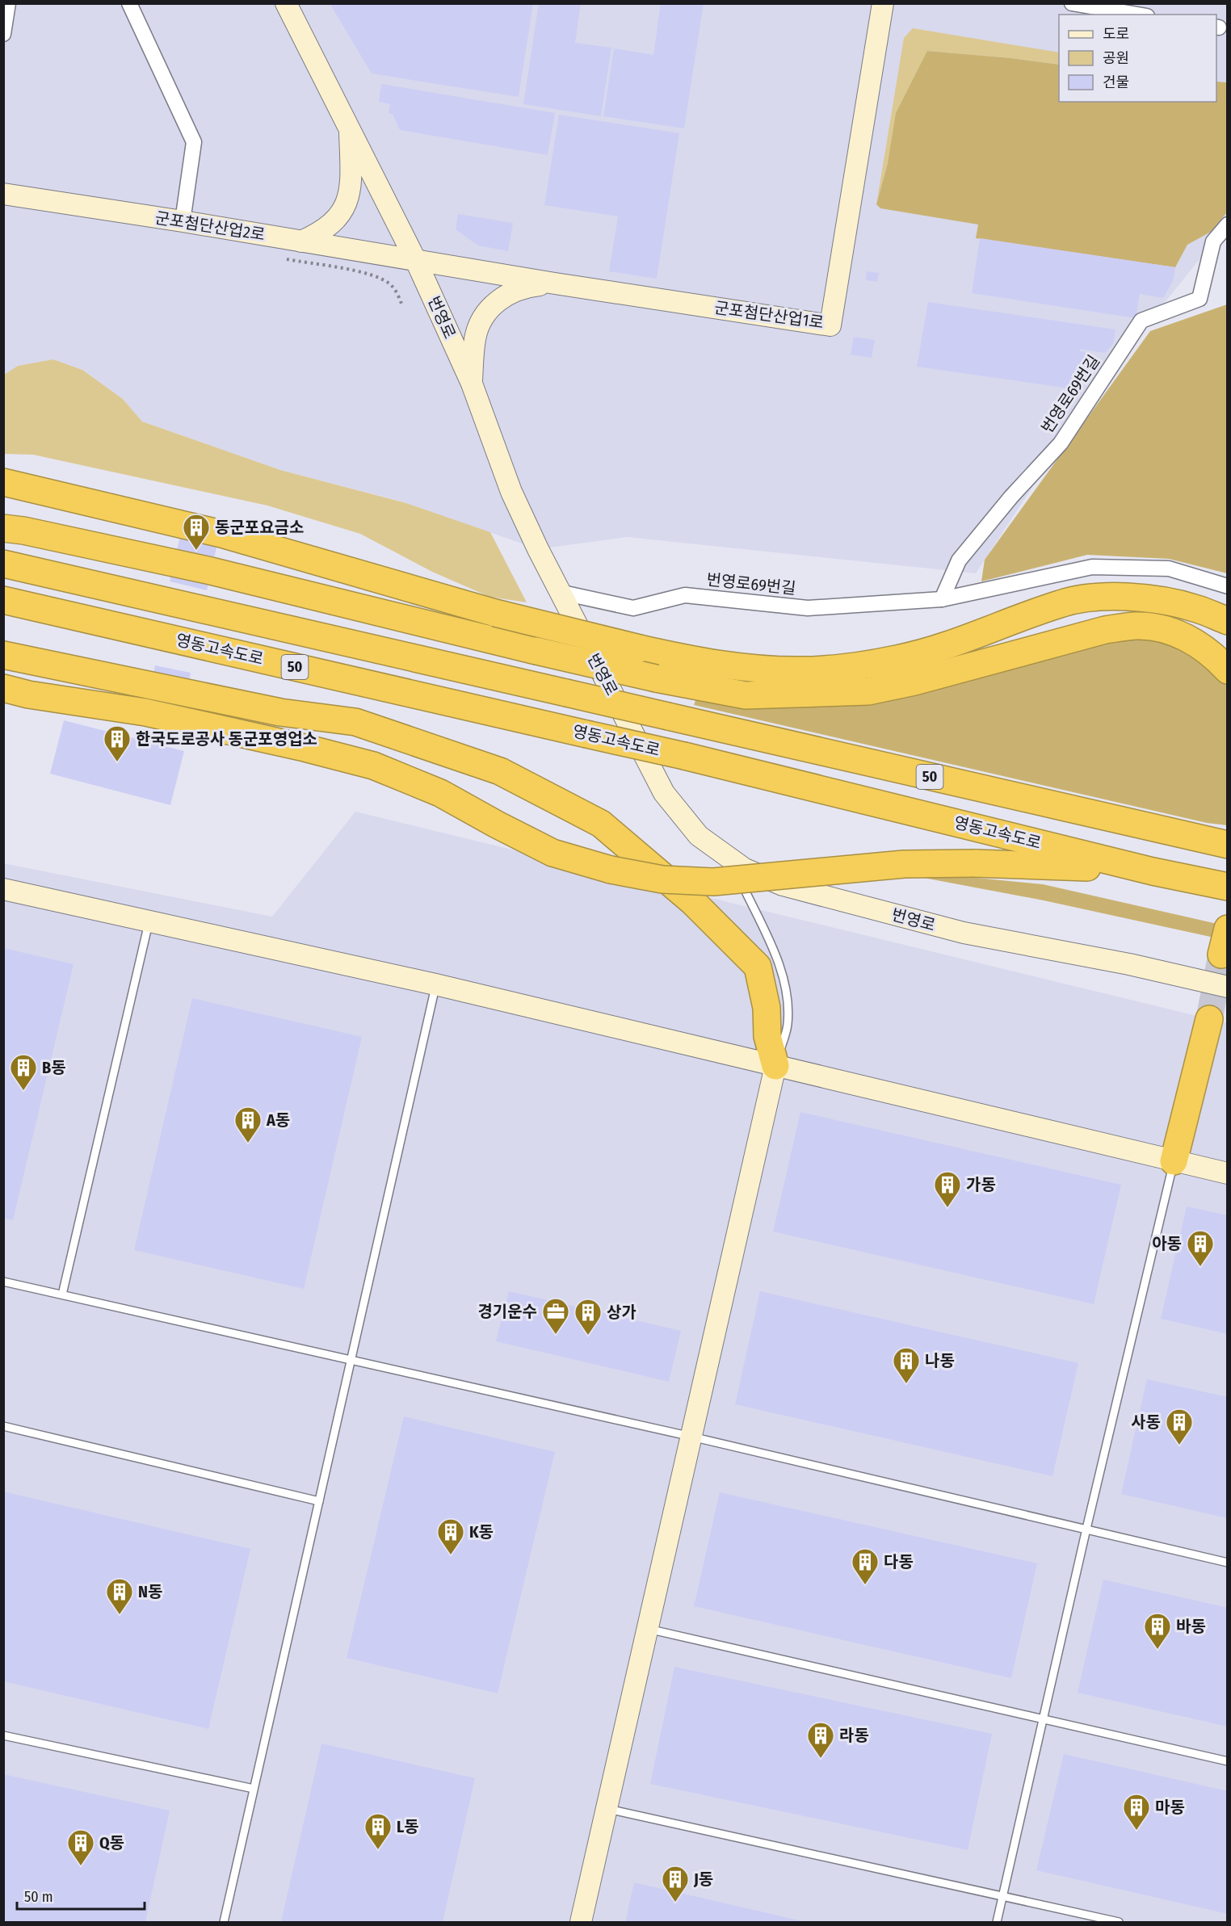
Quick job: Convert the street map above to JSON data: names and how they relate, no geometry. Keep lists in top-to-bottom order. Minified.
{"streets":{"highway":["영동고속도로","50"],"street":["군포첨단산업2로","군포첨단산업1로","번영로","번영로69번길"]},"crossings":[["군포첨단산업2로","군포첨단산업1로"],["군포첨단산업2로","번영로"],["군포첨단산업1로","번영로"],["번영로","번영로69번길"]],"places":{"building":["동군포요금소","한국도로공사 동군포영업소","B동","A동","가동","아동","상가","나동","사동","K동","다동","N동","바동","라동","마동","L동","Q동","J동"],"office":["경기운수"]},"legend":["도로","공원","건물"],"scale_bar":"50 m"}
